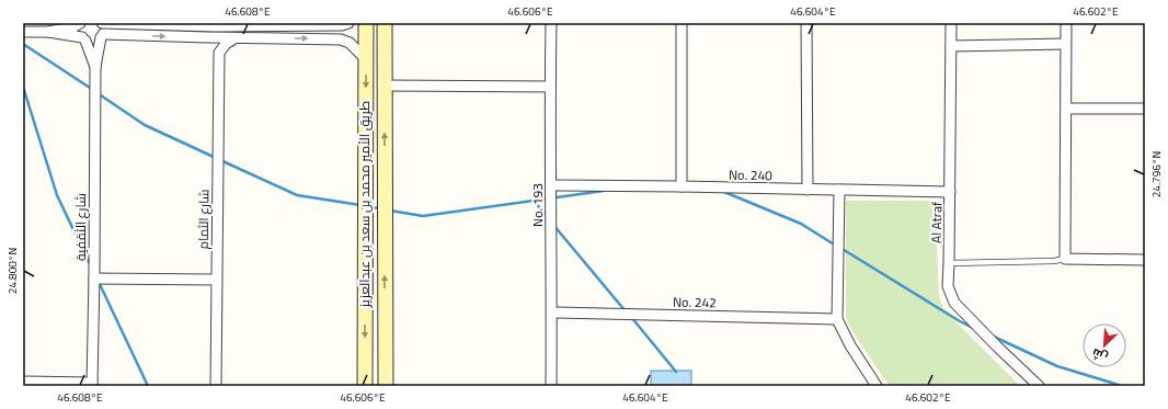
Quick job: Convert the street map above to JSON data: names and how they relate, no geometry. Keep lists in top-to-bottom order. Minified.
{"streets":{"main road":["طريق الأمير محمد بن سعد بن عبدالعزيز"],"street":["No. 240","No. 193","شارع الثمام","Al Atraf","شارع الثقفية","No. 242"]},"crossings":[["No. 240","No. 193"],["No. 240","Al Atraf"],["No. 193","No. 242"]],"north":"bottom left","coordinates":["46.608°E","46.606°E","46.604°E","46.602°E","24.796°N","24.800°N"]}
